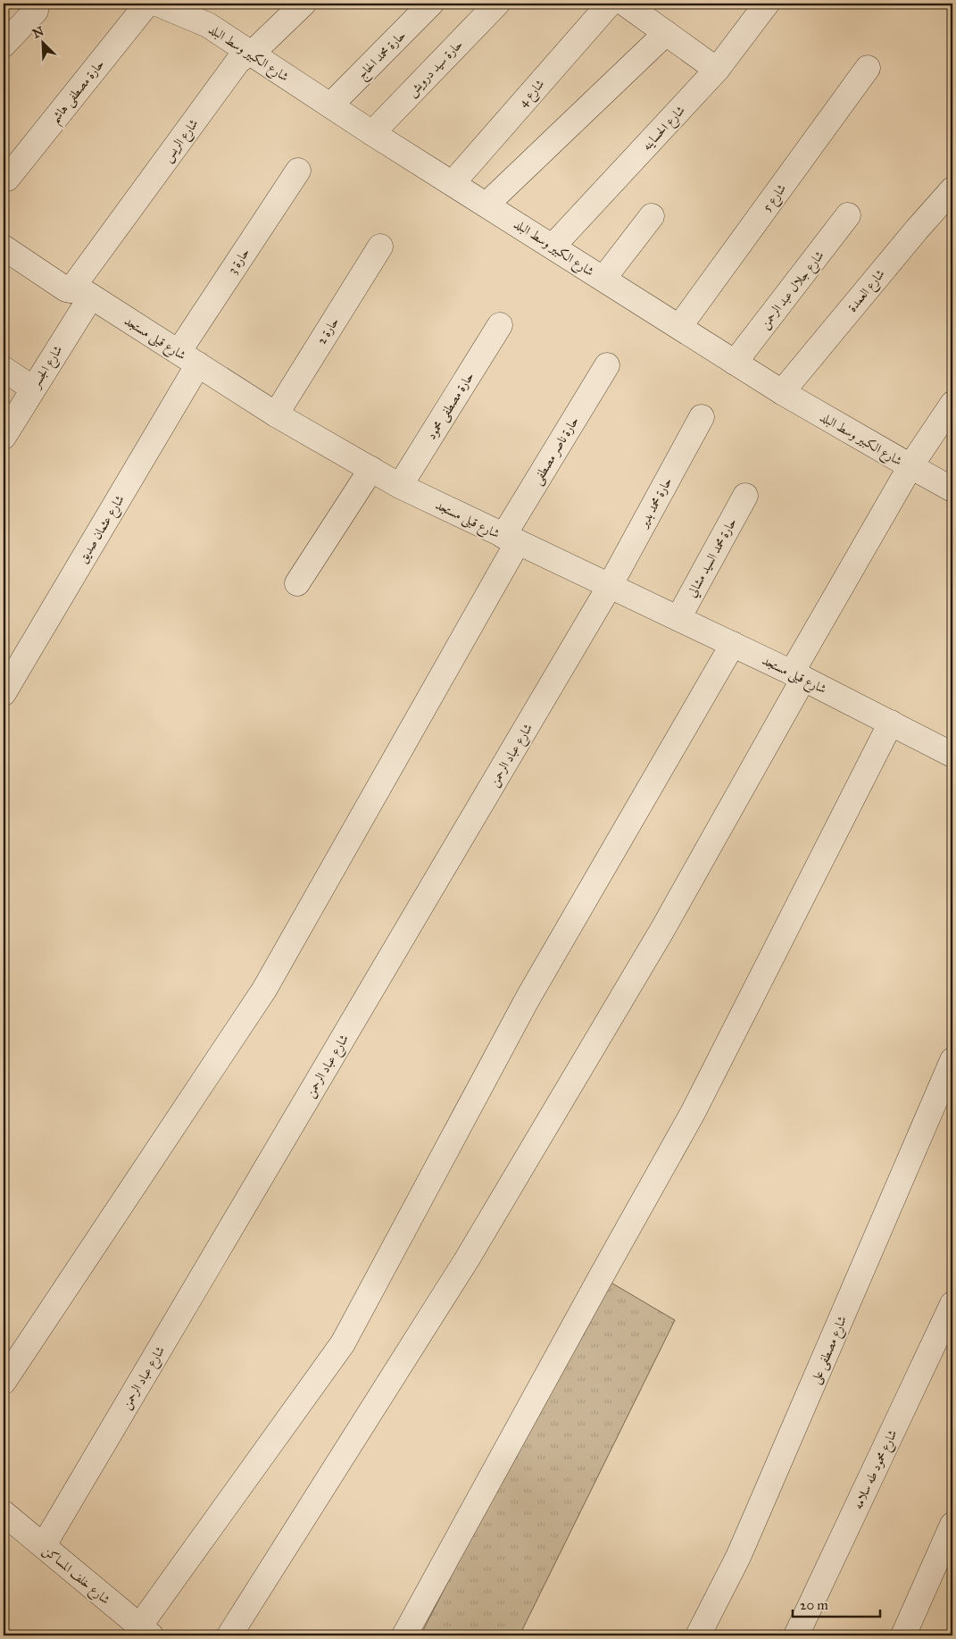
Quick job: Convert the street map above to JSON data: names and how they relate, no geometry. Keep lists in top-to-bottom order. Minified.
{"streets":{"street":["شارع الكبير وسط البلد","حارة محمد الحاج","حارة سيد درويش","حارة مصطفى هاشم","شارع 4","شارع الحساينه","شارع الريس","شارع 5","حارة 3","شارع جلال عبد الرحمن","شارع العمدة","حارة 2","شارع قبلى مستجد","شارع الجسر","حارة مصطفى محمود","حارة ناصر مصطفى","حارة محمد بدير","شارع عثمان صديق","حارة محمد السيد مشالي","شارع عباد الرحمن","شارع مصطفى على","شارع محمود طه سلامه","شارع خلف المساكن"]},"crossings":[["شارع الكبير وسط البلد","حارة محمد الحاج"],["شارع الكبير وسط البلد","حارة سيد درويش"],["شارع الكبير وسط البلد","شارع 4"],["شارع الكبير وسط البلد","شارع الحساينه"],["شارع الكبير وسط البلد","شارع الريس"],["شارع الكبير وسط البلد","شارع 5"],["شارع الكبير وسط البلد","شارع جلال عبد الرحمن"],["شارع الكبير وسط البلد","شارع العمدة"],["شارع الريس","شارع قبلى مستجد"],["شارع الريس","شارع الجسر"],["حارة 3","شارع قبلى مستجد"],["حارة 3","شارع عثمان صديق"],["حارة 2","شارع قبلى مستجد"],["شارع قبلى مستجد","شارع الجسر"],["شارع قبلى مستجد","حارة مصطفى محمود"],["شارع قبلى مستجد","حارة ناصر مصطفى"],["شارع قبلى مستجد","حارة محمد بدير"],["شارع قبلى مستجد","شارع عثمان صديق"],["شارع قبلى مستجد","حارة محمد السيد مشالي"],["شارع قبلى مستجد","شارع عباد الرحمن"],["حارة محمد بدير","شارع عباد الرحمن"],["شارع عباد الرحمن","شارع خلف المساكن"]],"scale_bar":"20 m","north":"top left"}
